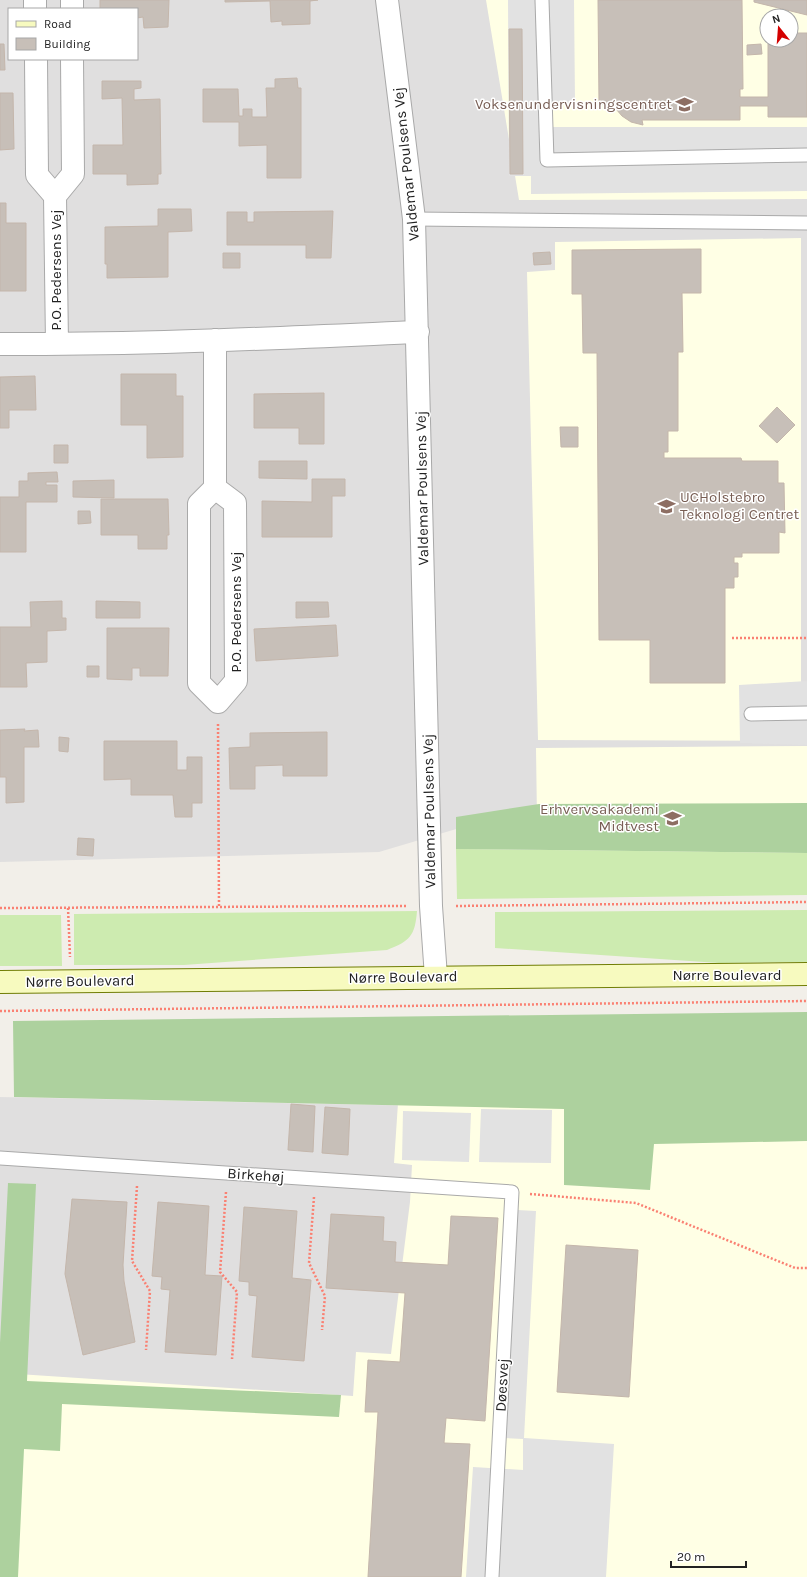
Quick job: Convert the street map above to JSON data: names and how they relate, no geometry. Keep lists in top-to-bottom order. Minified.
{"streets":{"street":["Valdemar Poulsens Vej","P.O. Pedersens Vej","Nørre Boulevard"],"lane":["Birkehøj","Døesvej"]},"crossings":[["Valdemar Poulsens Vej","P.O. Pedersens Vej"],["Valdemar Poulsens Vej","Nørre Boulevard"],["Birkehøj","Døesvej"]],"places":{"school or university":["Voksenundervisningscentret","UCHolstebro Teknologi Centret","Erhvervsakademi Midtvest"]},"legend":["Road","Building"],"scale_bar":"20 m","north":"top"}
